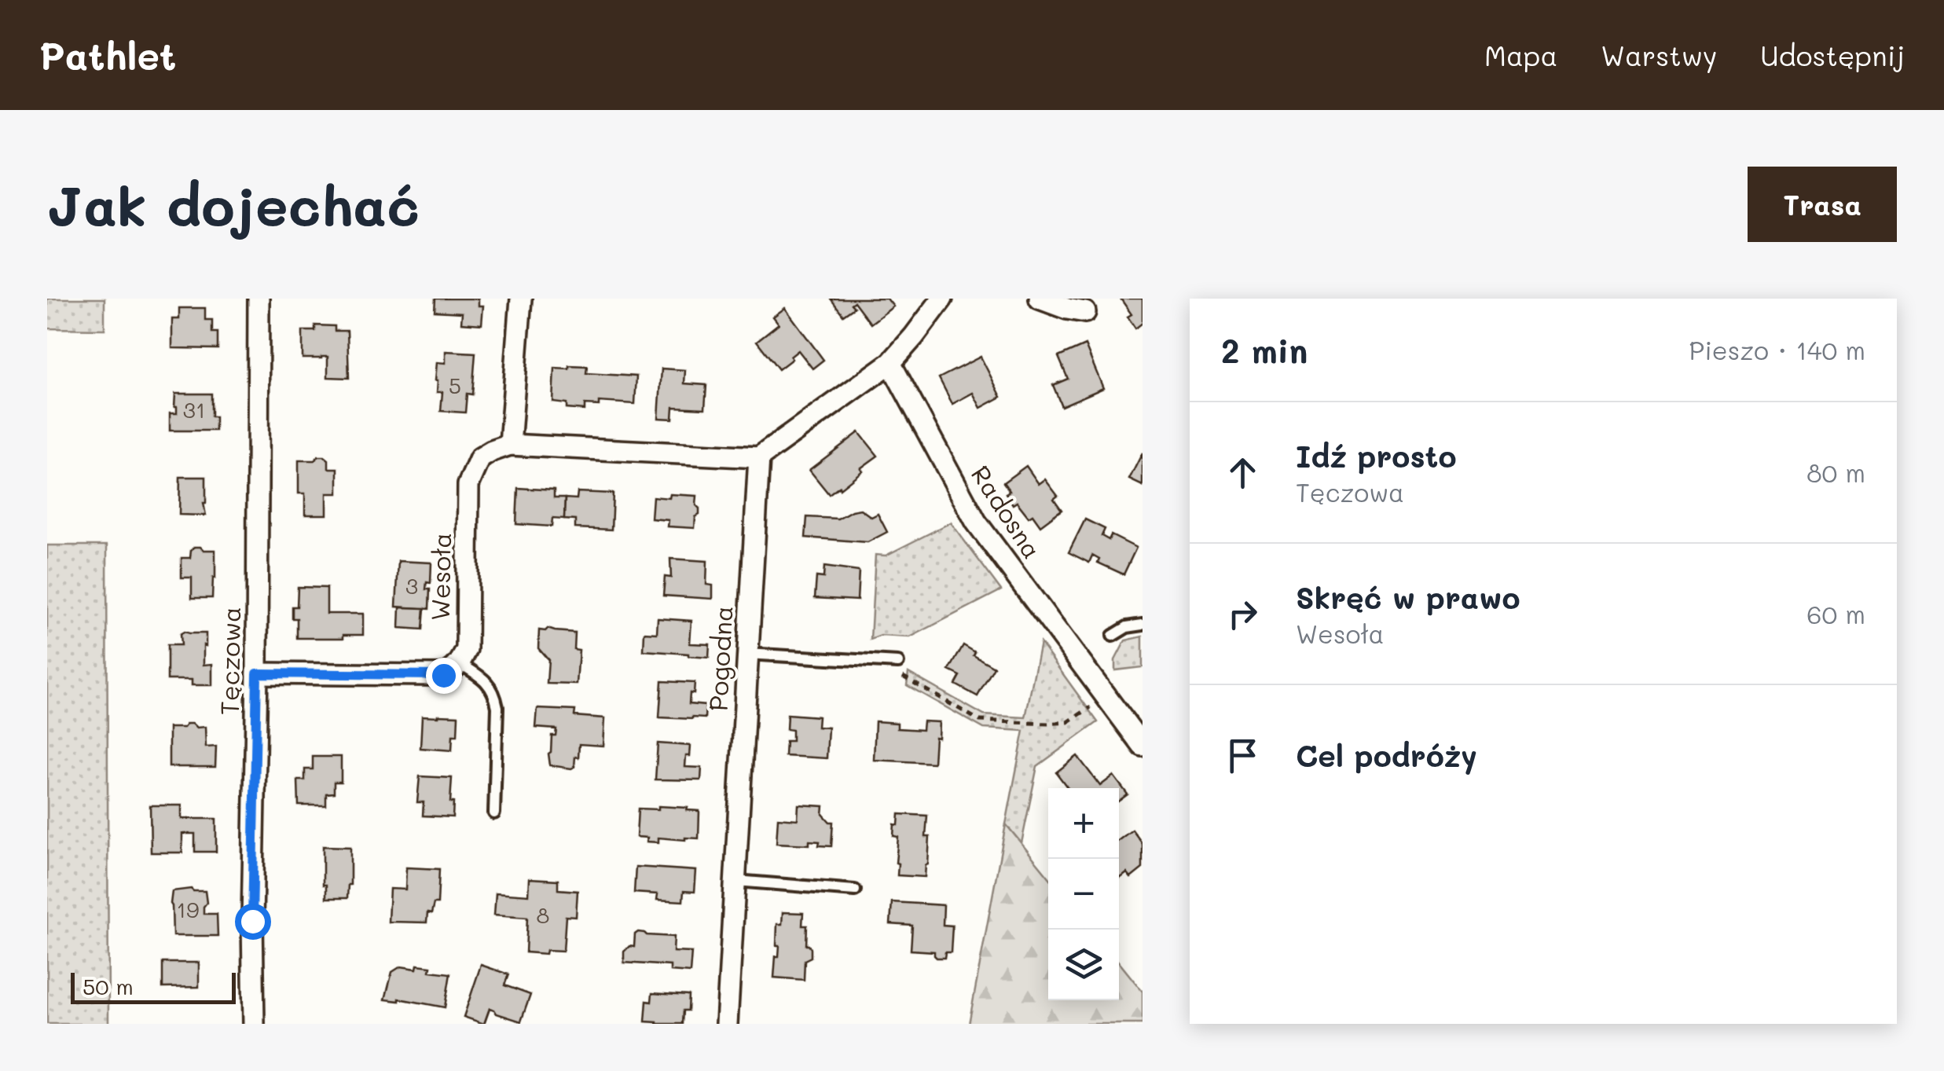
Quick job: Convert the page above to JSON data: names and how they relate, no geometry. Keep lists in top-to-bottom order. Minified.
{"streets":{"street":["Radosna","Wesoła","Pogodna","Tęczowa"]},"house_numbers":["5","31","3","19","8"],"scale_bar":"50 m","page":{"header":"Pathlet","nav":["Mapa","Warstwy","Udostępnij"],"buttons":"Trasa","title":"Jak dojechać","heading":["2 min","Pieszo · 140 m"],"list":[["Idź prosto","Tęczowa","80 m"],["Skręć w prawo","Wesoła","60 m"],"Cel podróży"],"map_buttons":["+","−"],"scale":"50 m"}}
